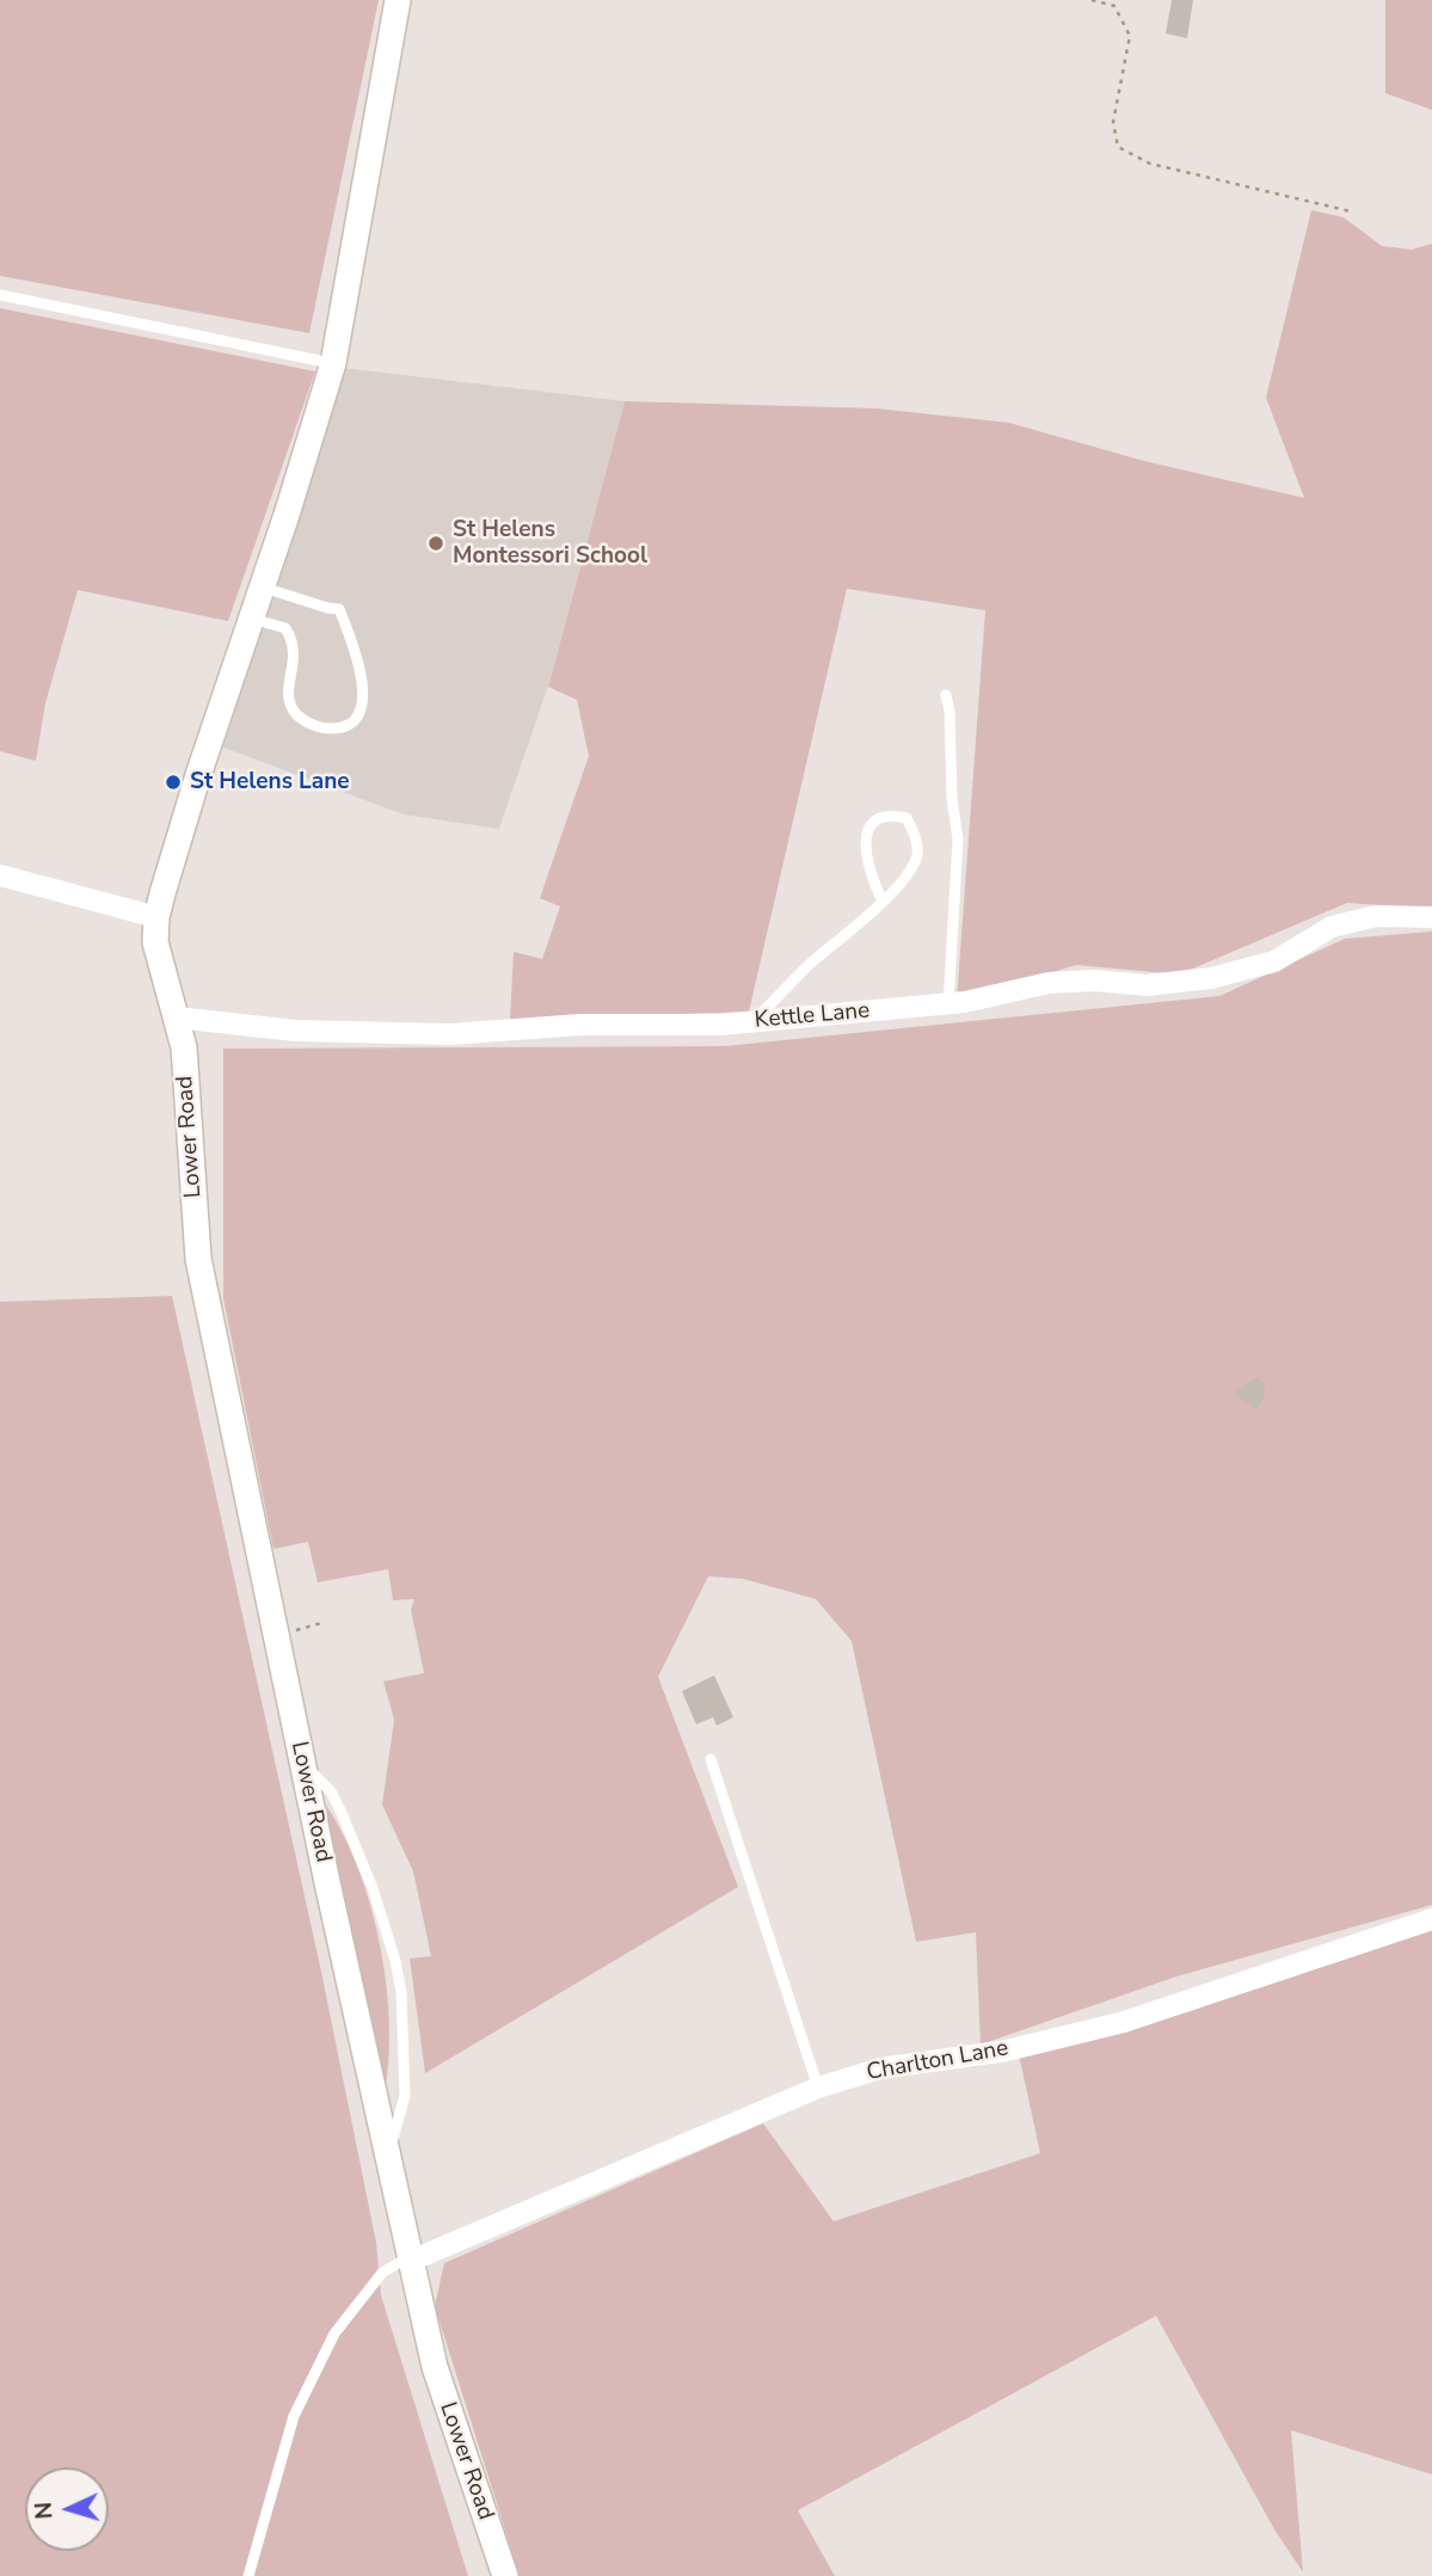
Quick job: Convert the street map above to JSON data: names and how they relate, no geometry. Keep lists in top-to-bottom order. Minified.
{"streets":{"main road":["Lower Road"],"street":["Kettle Lane","Charlton Lane"]},"crossings":[["Kettle Lane","Lower Road"],["Lower Road","Charlton Lane"]],"places":["St Helens Montessori School","St Helens Lane"],"north":"left"}
